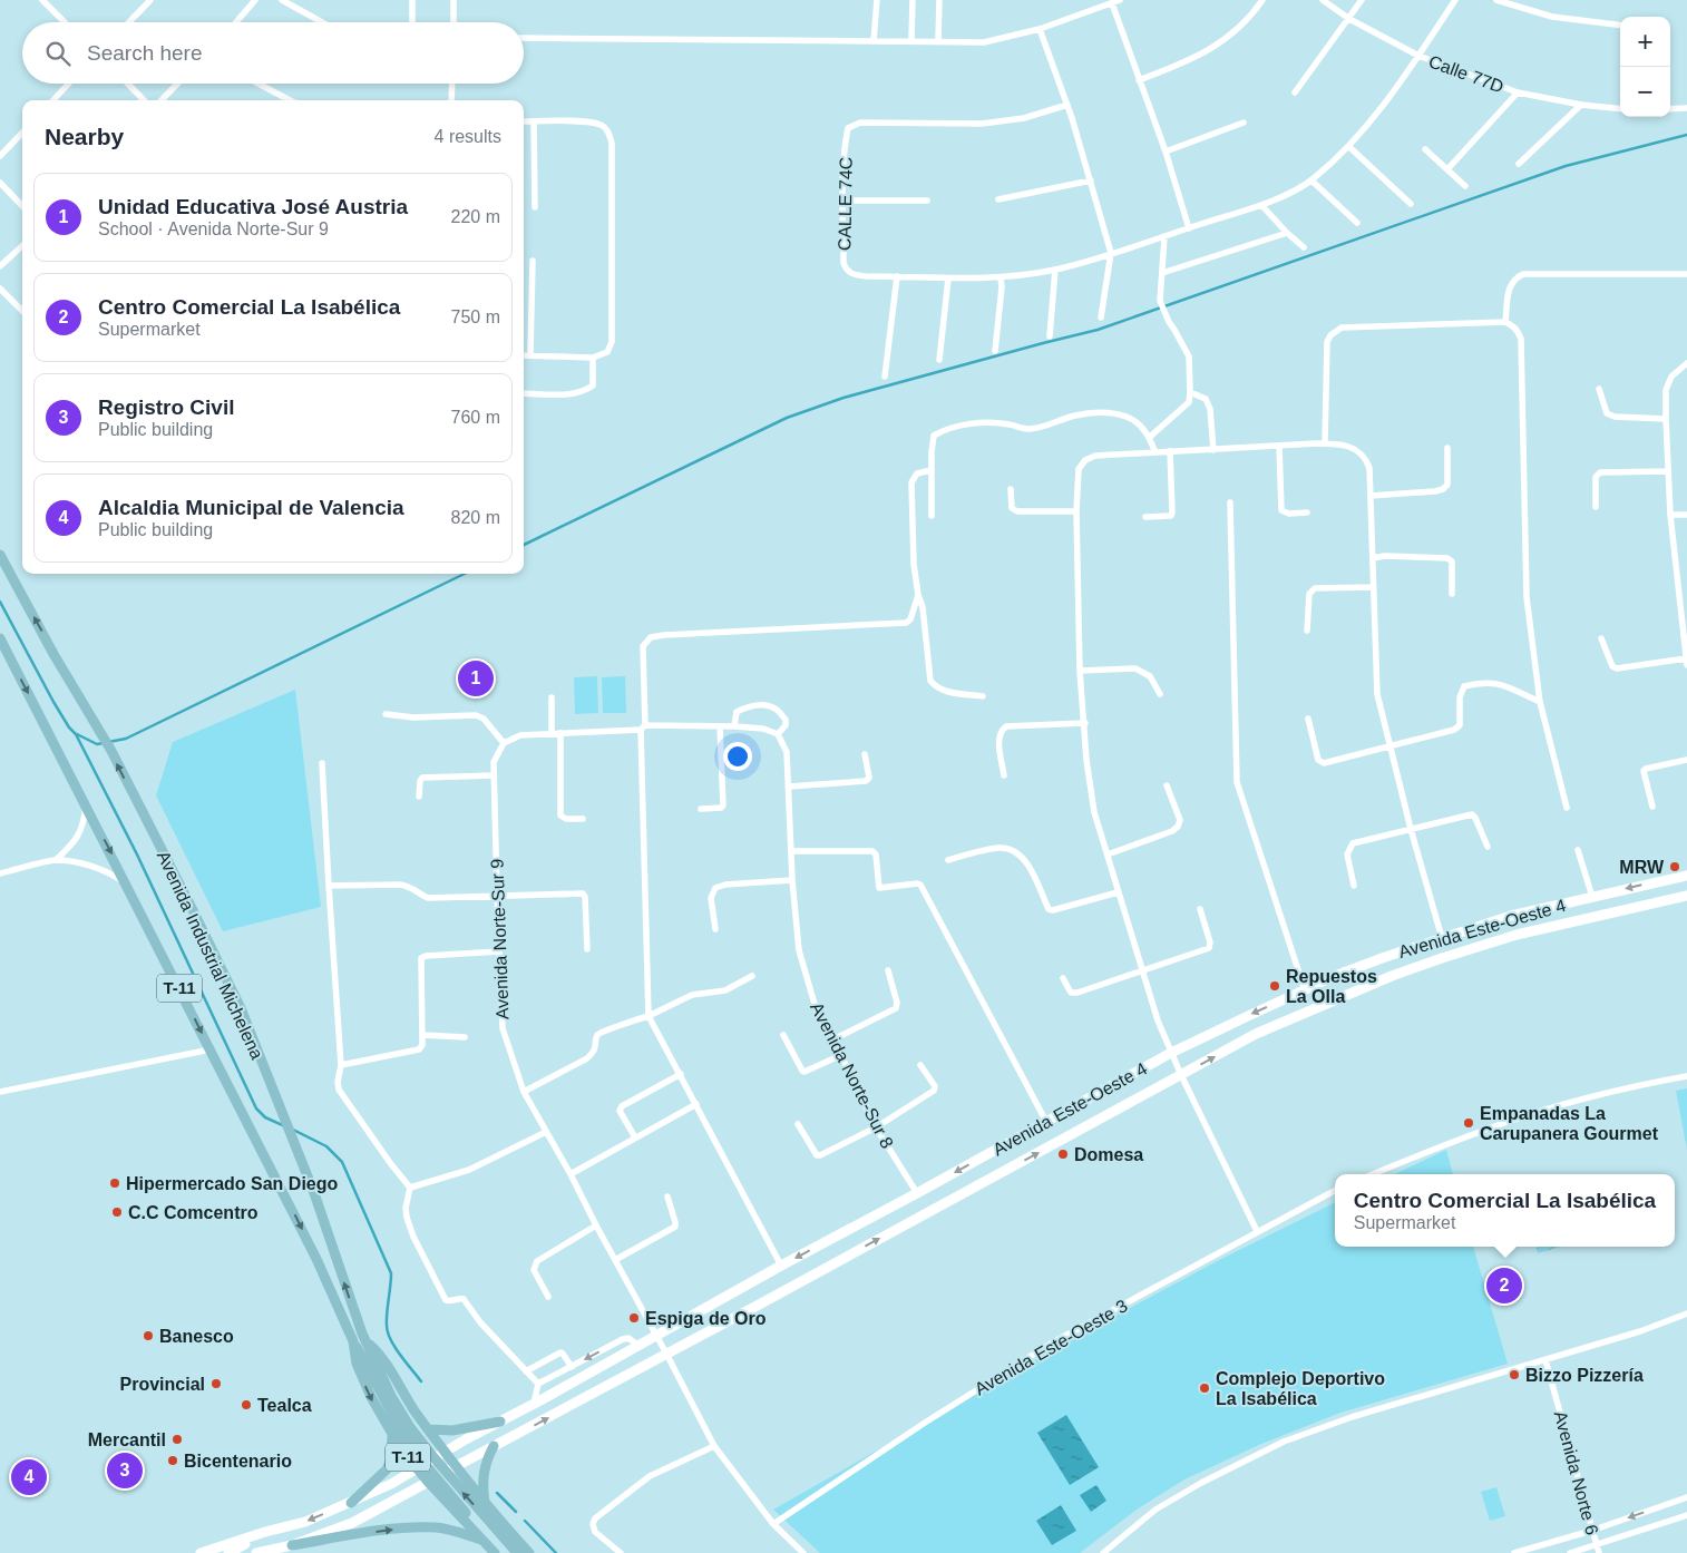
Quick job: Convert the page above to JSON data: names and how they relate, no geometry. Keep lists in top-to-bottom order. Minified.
{"streets":{"main road":["Avenida Este-Oeste 4","Avenida Industrial Michelena","T-11"],"street":["Calle 77D","CALLE 74C","Avenida Norte-Sur 9","Avenida Norte-Sur 8","Avenida Este-Oeste 3","Avenida Norte 6"]},"crossings":[["Avenida Este-Oeste 4","Avenida Norte-Sur 9"],["Avenida Este-Oeste 4","Avenida Industrial Michelena"],["Avenida Este-Oeste 4","T-11"],["Avenida Este-Oeste 4","Avenida Norte-Sur 8"],["Avenida Norte-Sur 9","Avenida Este-Oeste 3"],["Avenida Industrial Michelena","T-11"]],"places":["MRW","Repuestos La Olla","Empanadas La Carupanera Gourmet","Domesa","Hipermercado San Diego","C.C Comcentro","Espiga de Oro","Banesco","Bizzo Pizzería","Provincial","Complejo Deportivo La Isabélica","Tealca","Mercantil","Bicentenario"],"page":{"map_buttons":["+","−"],"search":"Search here","heading":["Nearby","4 results"],"list":[{"mark":"1","name":"Unidad Educativa José Austria","note":"School · Avenida Norte-Sur 9","value":"220 m"},{"mark":"2","name":"Centro Comercial La Isabélica","note":"Supermarket","value":"750 m"},{"mark":"3","name":"Registro Civil","note":"Public building","value":"760 m"},{"mark":"4","name":"Alcaldia Municipal de Valencia","note":"Public building","value":"820 m"}],"pins":["1","2","3","4"],"popup":["Centro Comercial La Isabélica","Supermarket"]}}
